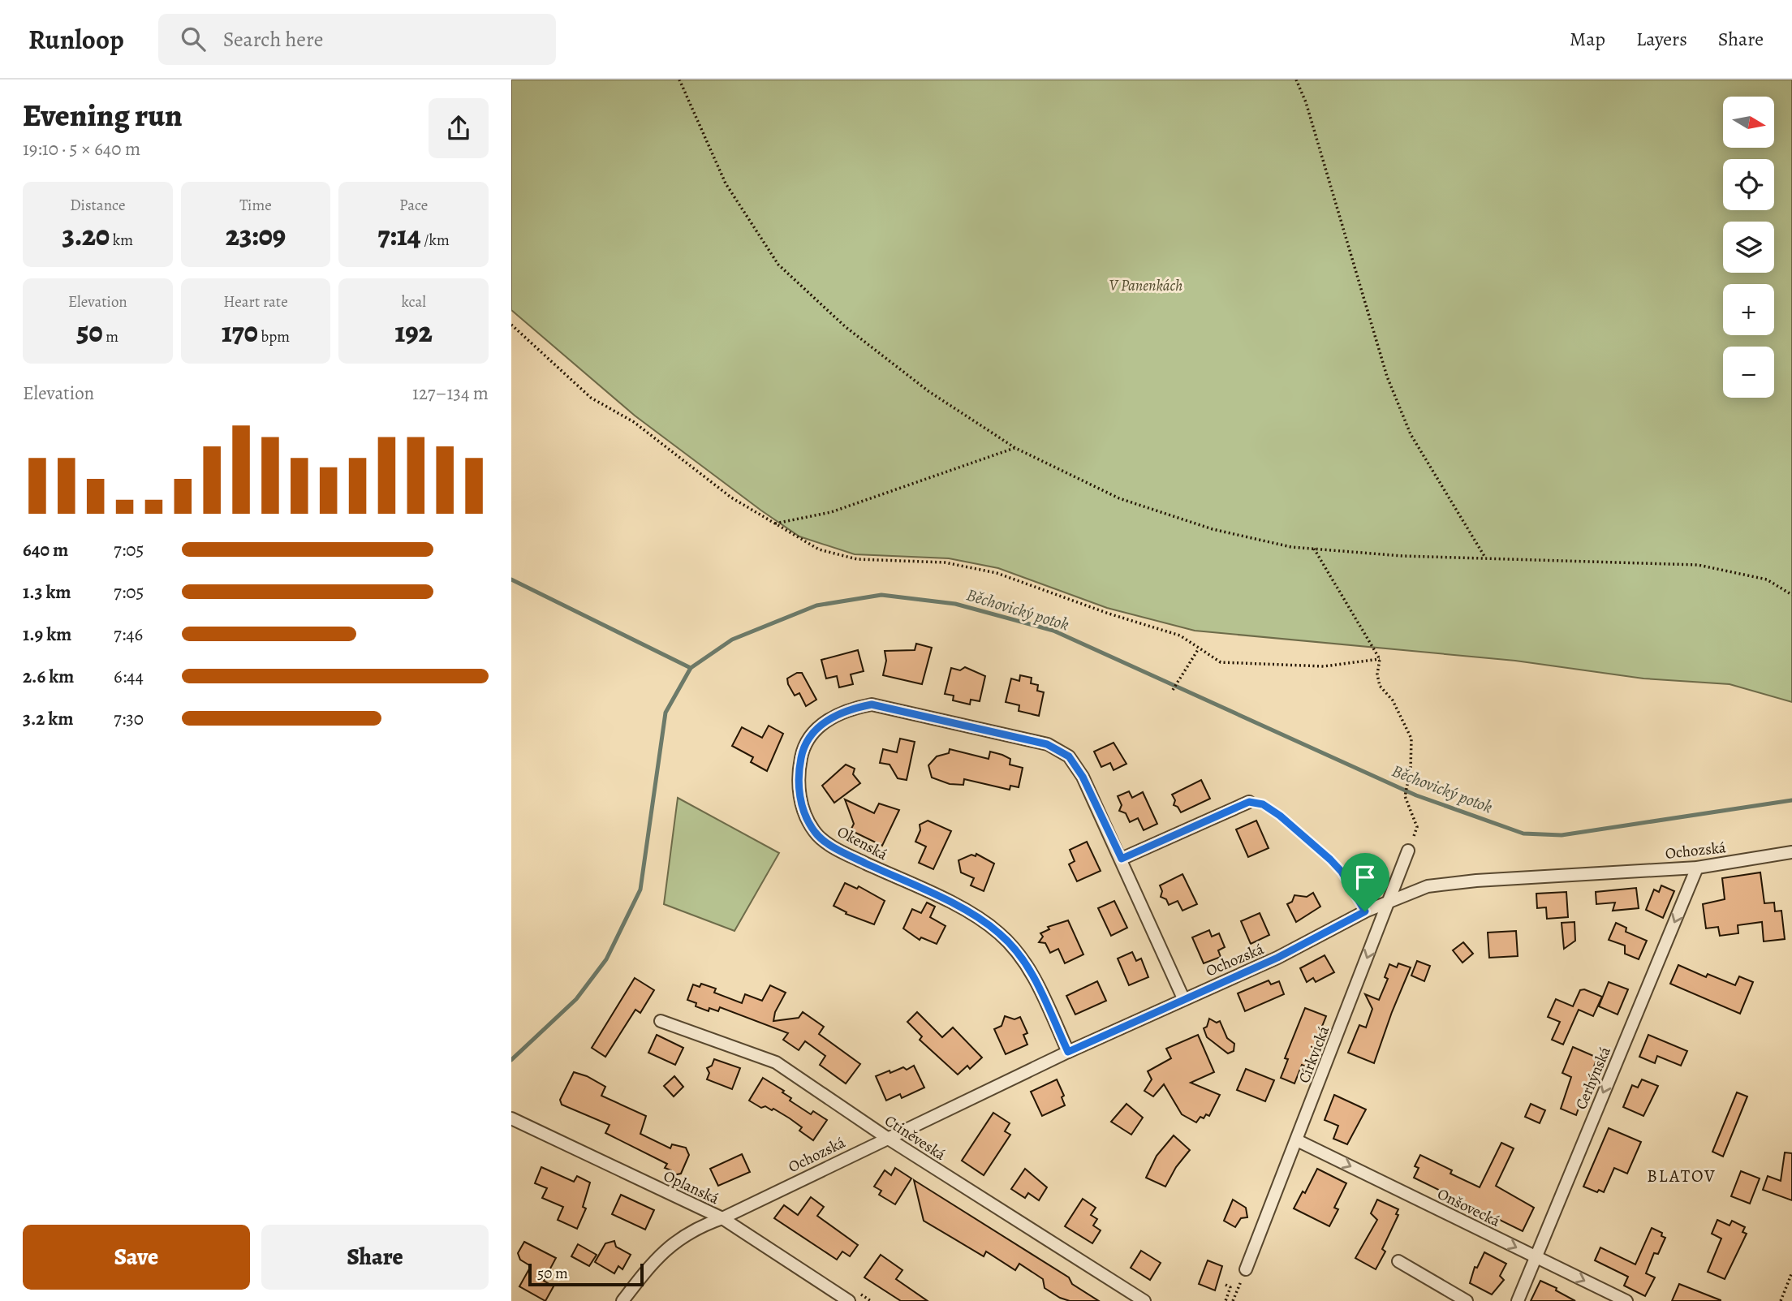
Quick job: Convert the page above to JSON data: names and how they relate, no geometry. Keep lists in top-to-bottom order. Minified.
{"streets":{"street":["Okenská","Ochozská","Církvická","Cerhýnská","Ctiněveská","Oplanská","Onšovecká"]},"crossings":[["Okenská","Ochozská"],["Ochozská","Církvická"],["Ochozská","Cerhýnská"],["Ochozská","Ctiněveská"],["Ochozská","Oplanská"],["Církvická","Onšovecká"],["Cerhýnská","Onšovecká"]],"one_way":["Církvická","Cerhýnská","Onšovecká"],"districts":["BLATOV"],"water":["Běchovický potok"],"parks":["V Panenkách"],"scale_bar":"50 m","north":"right","page":{"header":"Runloop","search":"Search here","nav":["Map","Layers","Share"],"heading":["Evening run","19:10 · 5 × 640 m"],"map_buttons":["+","−"],"stats":[["Distance","3.20 km"],["Time","23:09"],["Pace","7:14 /km"],["Elevation","50 m"],["Heart rate","170 bpm"],["kcal","192"]],"chart":["Elevation","127–134 m"],"list":[{"name":"640 m","note":"7:05"},{"name":"1.3 km","note":"7:05"},{"name":"1.9 km","note":"7:46"},{"name":"2.6 km","note":"6:44"},{"name":"3.2 km","note":"7:30"}],"buttons":["Save","Share"],"scale":"50 m"}}
